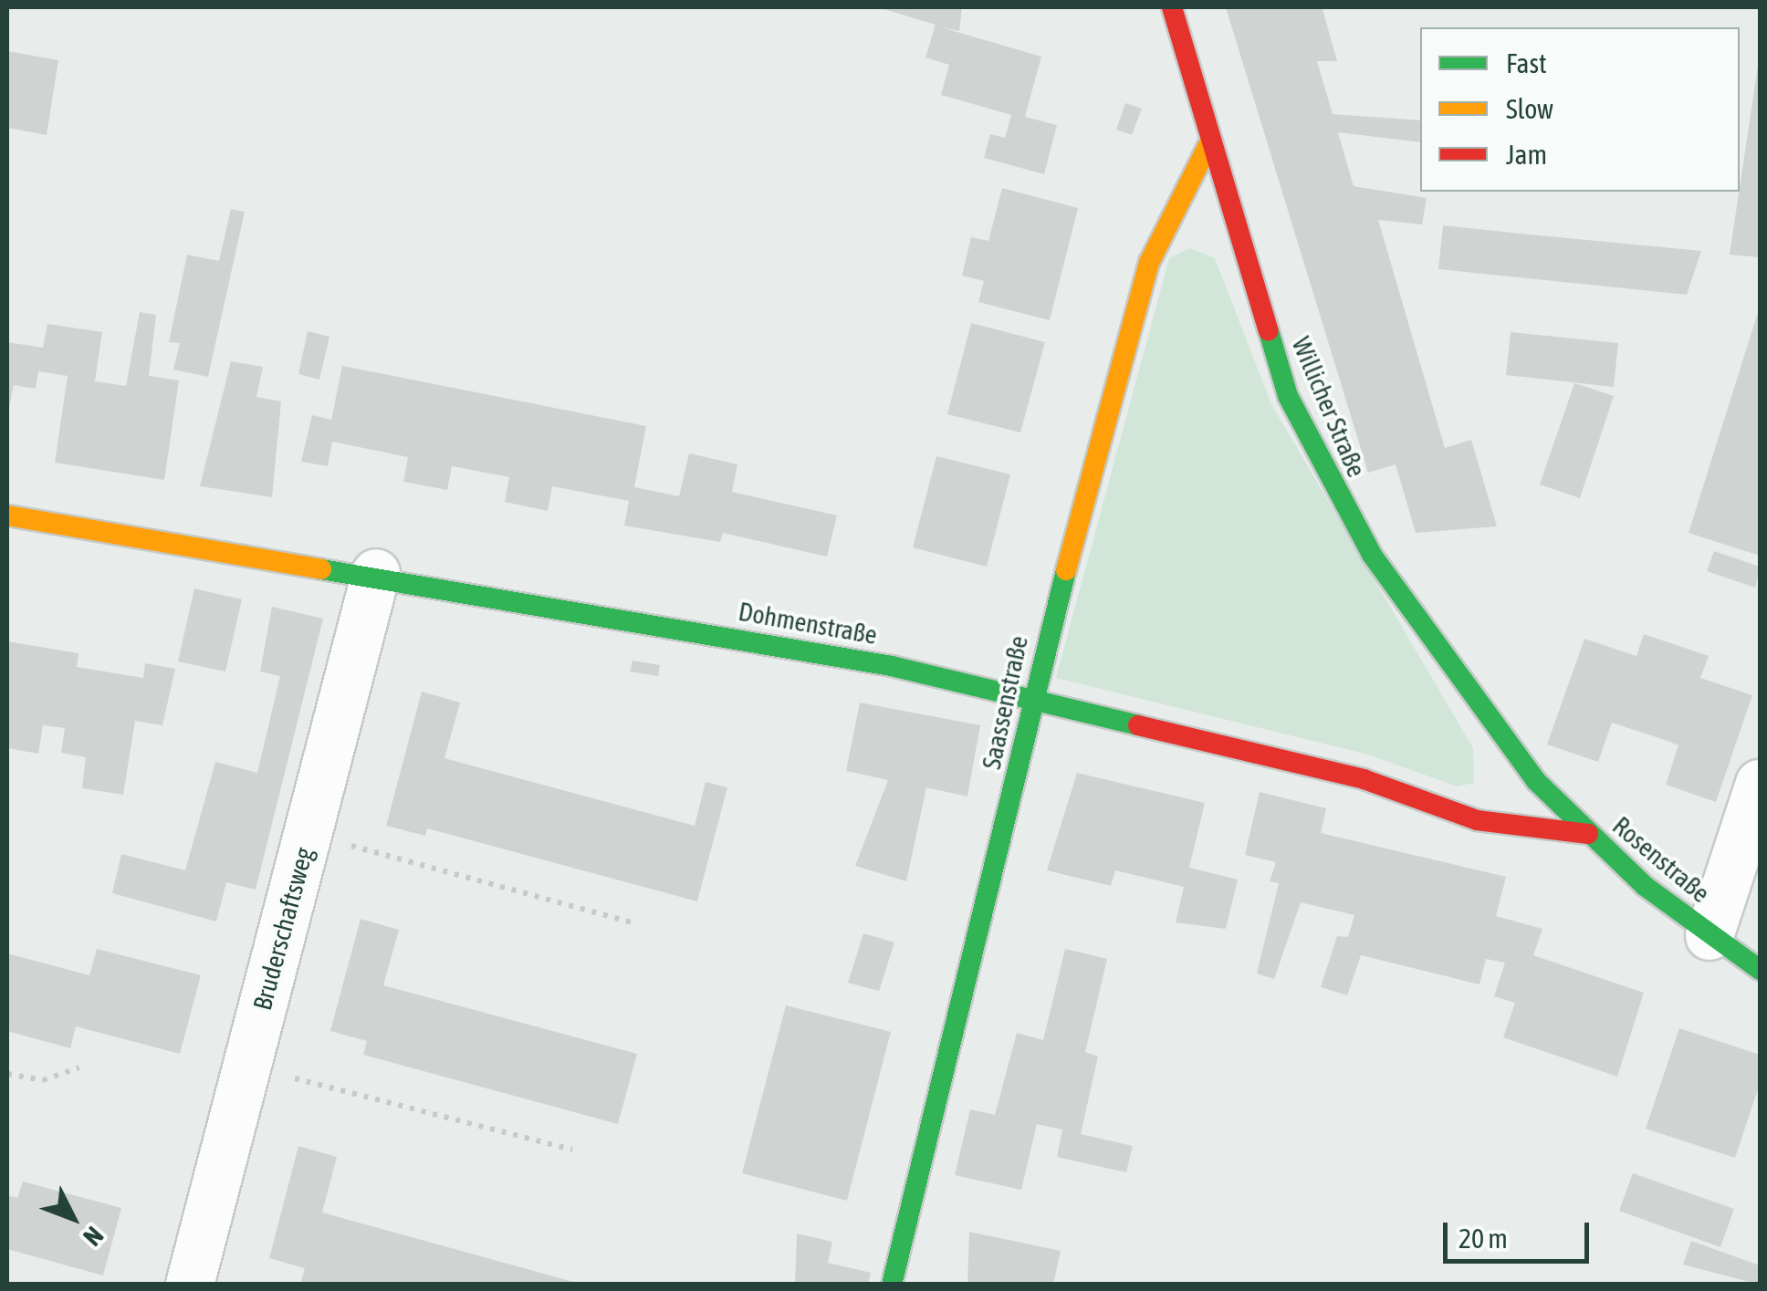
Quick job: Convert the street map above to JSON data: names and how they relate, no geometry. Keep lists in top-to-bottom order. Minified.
{"streets":{"street":["Willicher Straße","Dohmenstraße","Saassenstraße","Rosenstraße","Bruderschaftsweg"]},"crossings":[["Willicher Straße","Saassenstraße"],["Willicher Straße","Rosenstraße"],["Dohmenstraße","Saassenstraße"],["Dohmenstraße","Rosenstraße"],["Dohmenstraße","Bruderschaftsweg"]],"legend":["Fast","Slow","Jam"],"scale_bar":"20 m","north":"bottom right"}
